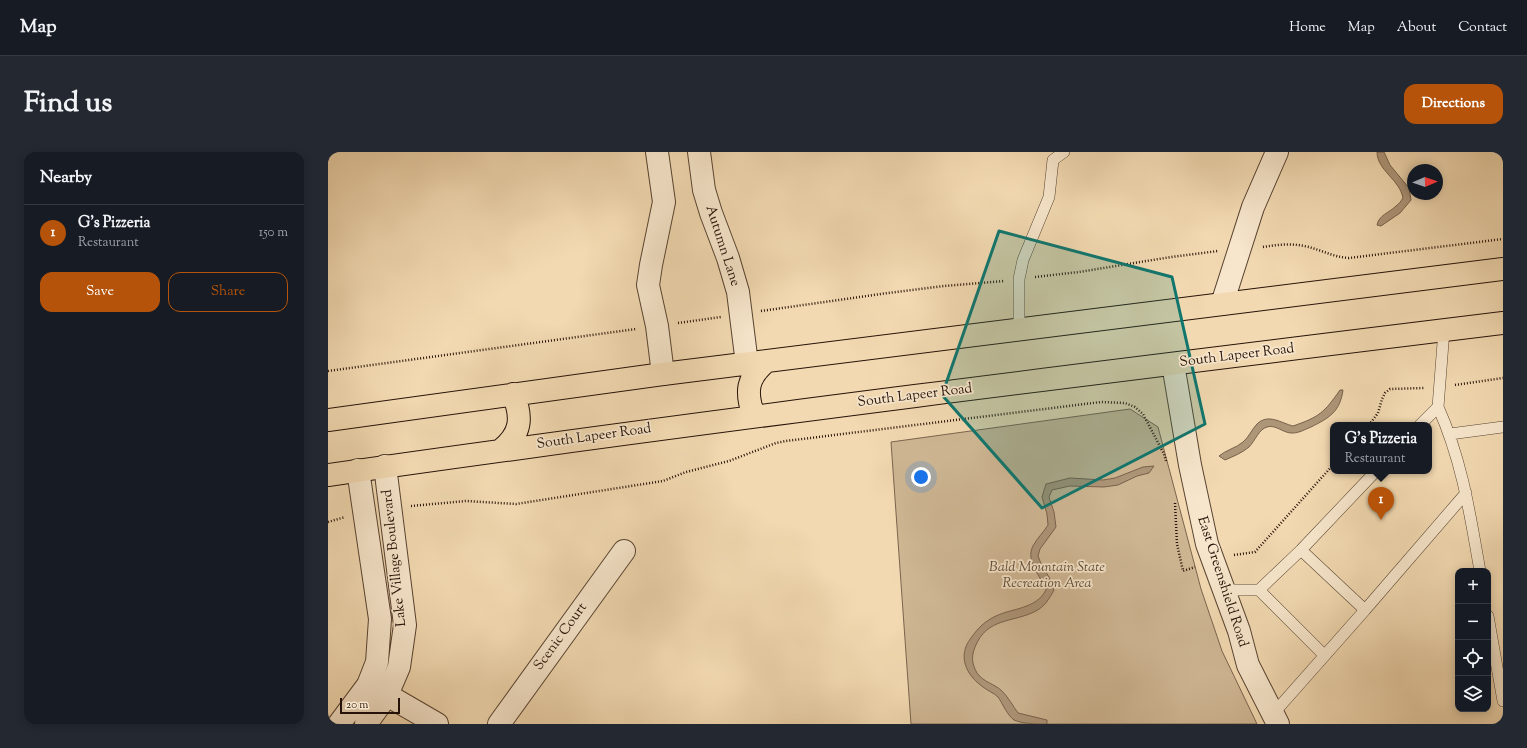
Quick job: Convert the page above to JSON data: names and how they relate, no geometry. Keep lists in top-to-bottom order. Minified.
{"streets":{"main road":["South Lapeer Road"],"street":["Autumn Lane","Lake Village Boulevard","East Greenshield Road","Scenic Court"]},"crossings":[["South Lapeer Road","Lake Village Boulevard"],["South Lapeer Road","East Greenshield Road"]],"parks":["Bald Mountain State Recreation Area"],"scale_bar":"20 m","north":"right","page":{"header":"Map","nav":["Home","Map","About","Contact"],"title":"Find us","buttons":["Directions",["Save","Share"]],"heading":"Nearby","list":[{"mark":"1","name":"G's Pizzeria","note":"Restaurant","value":"150 m"}],"popup":["G's Pizzeria","Restaurant"],"pins":"1","map_buttons":["+","−"],"scale":"20 m"}}
